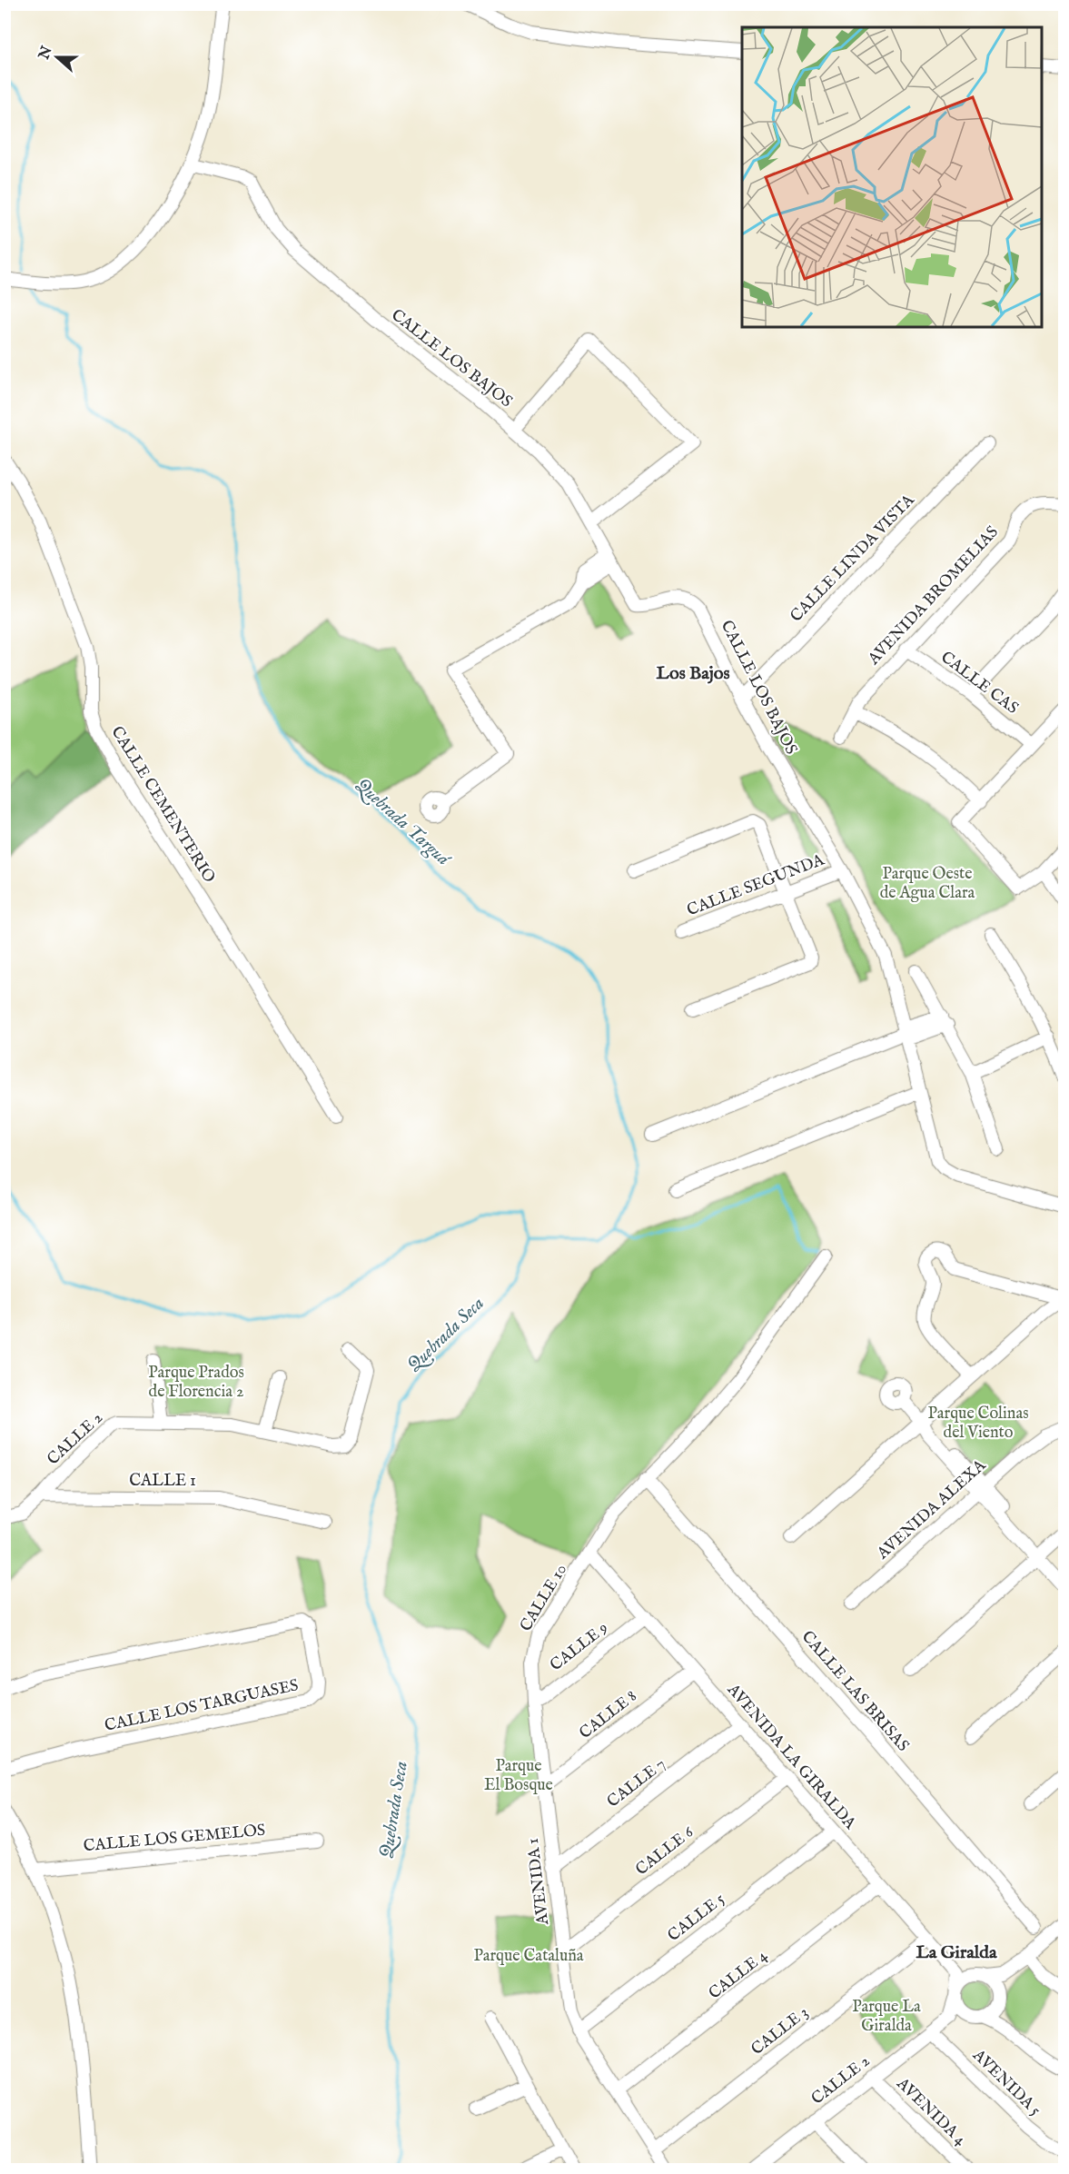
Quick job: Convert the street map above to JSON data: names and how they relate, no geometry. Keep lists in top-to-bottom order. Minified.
{"streets":{"street":["CALLE LOS BAJOS","CALLE LINDA VISTA","AVENIDA BROMELIAS","CALLE CAS","CALLE CEMENTERIO","CALLE SEGUNDA","CALLE 2","CALLE 1","AVENIDA ALEXA","CALLE 10","CALLE 9","CALLE LAS BRISAS","CALLE LOS TARGUASES","CALLE 8","AVENIDA LA GIRALDA","CALLE 7","CALLE LOS GEMELOS","CALLE 6","AVENIDA 1","CALLE 5","CALLE 4","CALLE 3","AVENIDA 5","AVENIDA 4"]},"crossings":[["CALLE LOS BAJOS","CALLE LINDA VISTA"],["CALLE LOS BAJOS","CALLE SEGUNDA"],["AVENIDA BROMELIAS","CALLE CAS"],["CALLE 2","CALLE 1"],["CALLE 2","AVENIDA 5"],["CALLE 2","AVENIDA 4"],["CALLE 10","AVENIDA LA GIRALDA"],["CALLE 10","AVENIDA 1"],["CALLE 9","AVENIDA LA GIRALDA"],["CALLE 9","AVENIDA 1"],["CALLE 8","AVENIDA LA GIRALDA"],["CALLE 8","AVENIDA 1"],["AVENIDA LA GIRALDA","CALLE 7"],["AVENIDA LA GIRALDA","CALLE 6"],["AVENIDA LA GIRALDA","CALLE 5"],["AVENIDA LA GIRALDA","CALLE 4"],["AVENIDA LA GIRALDA","CALLE 3"],["CALLE 7","AVENIDA 1"],["CALLE 6","AVENIDA 1"],["AVENIDA 1","CALLE 5"],["AVENIDA 1","CALLE 4"],["AVENIDA 1","CALLE 3"]],"districts":["Los Bajos","La Giralda"],"water":["Quebrada Targuá","Quebrada Seca"],"parks":["Parque Oeste de Agua Clara","Parque Prados de Florencia 2","Parque Colinas del Viento","Parque El Bosque","Parque Cataluña","Parque La Giralda"],"north":"left"}
